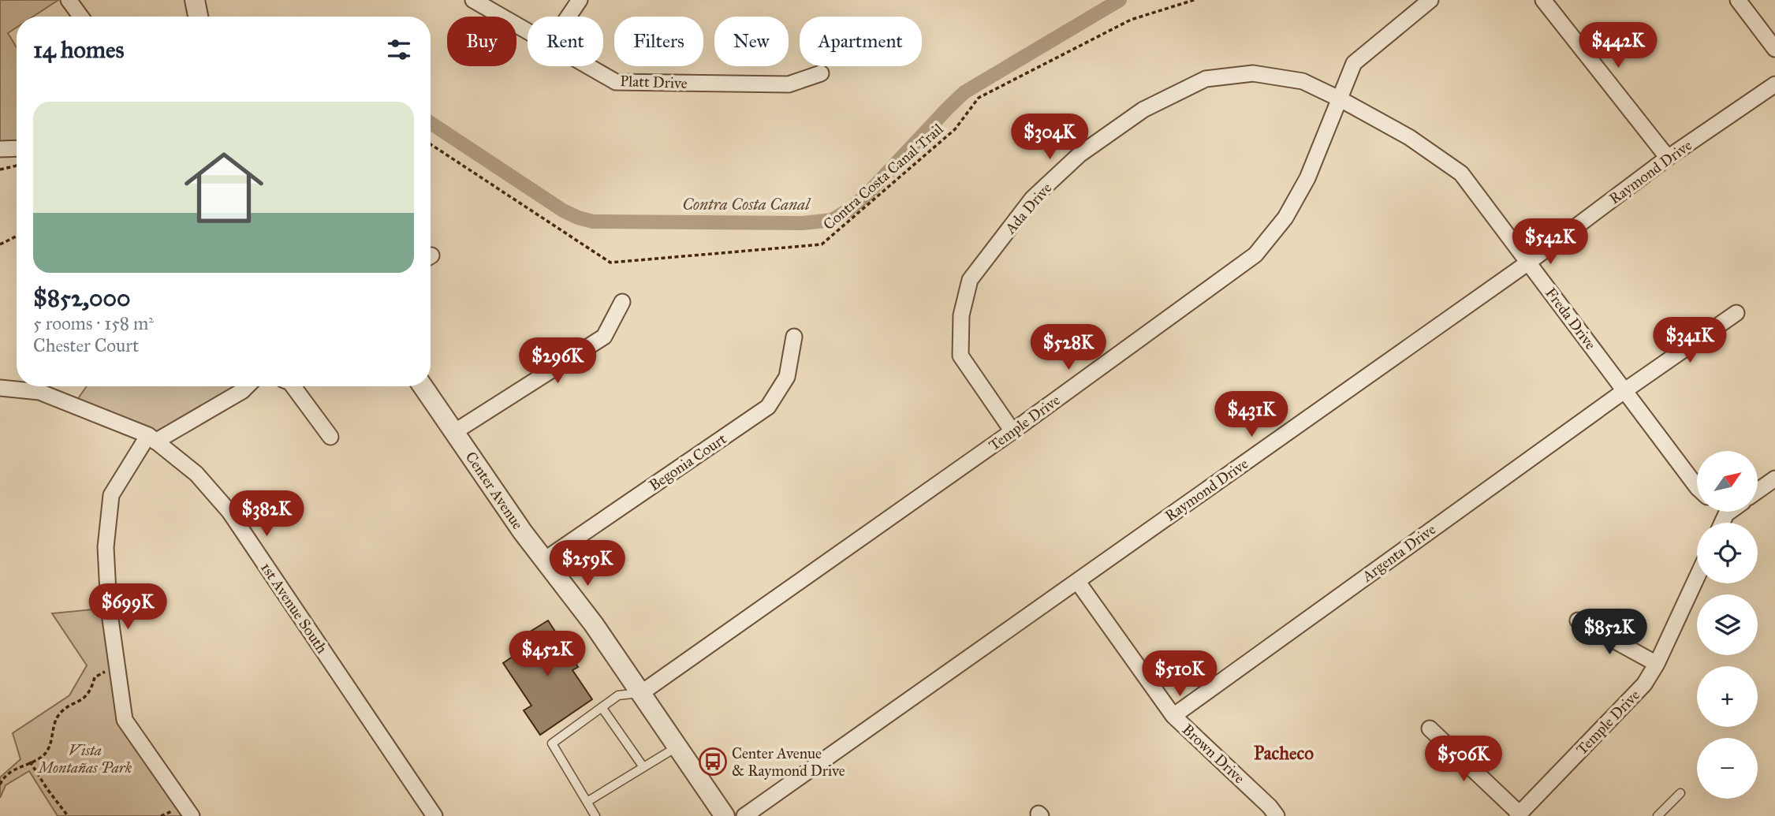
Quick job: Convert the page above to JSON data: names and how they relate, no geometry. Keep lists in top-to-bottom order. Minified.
{"streets":{"street":["Platt Drive","Raymond Drive","Ada Drive","Freda Drive","Temple Drive","Begonia Court","Center Avenue","Argenta Drive","1st Avenue South","Brown Drive"],"path":["Contra Costa Canal Trail"]},"crossings":[["Raymond Drive","Freda Drive"],["Raymond Drive","Brown Drive"],["Ada Drive","Freda Drive"],["Ada Drive","Temple Drive"],["Freda Drive","Temple Drive"],["Freda Drive","Argenta Drive"],["Temple Drive","Center Avenue"],["Begonia Court","Center Avenue"],["Argenta Drive","Brown Drive"]],"districts":["Pacheco"],"water":["Contra Costa Canal"],"parks":["Vista Montañas Park"],"places":{"bus stop":["Center Avenue & Raymond Drive"]},"north":"top right","page":{"chip":["Buy","Rent","Filters","New","Apartment"],"heading":"14 homes","price":["$442K","$304K","$542K","$341K","$528K","$296K","$431K","$382K","$259K","$699K","$852K","$452K","$510K","$506K"],"list":[{"name":"$852,000","note":"5 rooms · 158 m² · Chester Court"}],"map_buttons":["+","−"]}}
